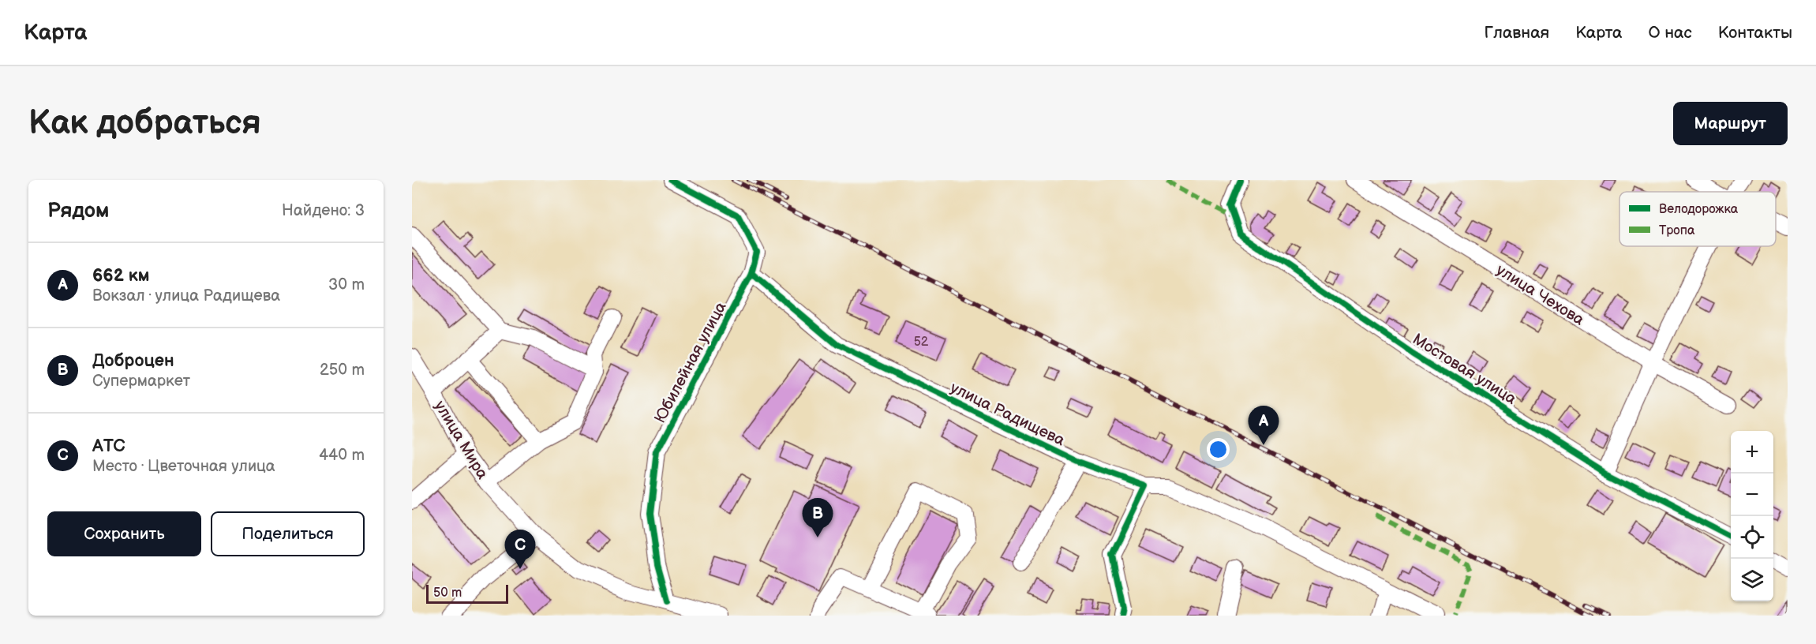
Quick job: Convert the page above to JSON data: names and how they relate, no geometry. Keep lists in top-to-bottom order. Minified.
{"streets":{"street":["улица Чехова","Юбилейная улица","Мостовая улица","улица Радищева","улица Мира"]},"crossings":[["Юбилейная улица","улица Радищева"],["Юбилейная улица","улица Мира"]],"house_numbers":["52"],"legend":["Велодорожка","Тропа"],"scale_bar":"50 m","page":{"header":"Карта","nav":["Главная","Карта","О нас","Контакты"],"buttons":["Маршрут",["Сохранить","Поделиться"]],"title":"Как добраться","heading":["Рядом","Найдено: 3"],"list":[{"mark":"A","name":"662 км","note":"Вокзал · улица Радищева","value":"30 m"},{"mark":"B","name":"Доброцен","note":"Супермаркет","value":"250 m"},{"mark":"C","name":"АТС","note":"Место · Цветочная улица","value":"440 m"}],"pins":["A","B","C"],"map_buttons":["+","−"],"scale":"50 m"}}
